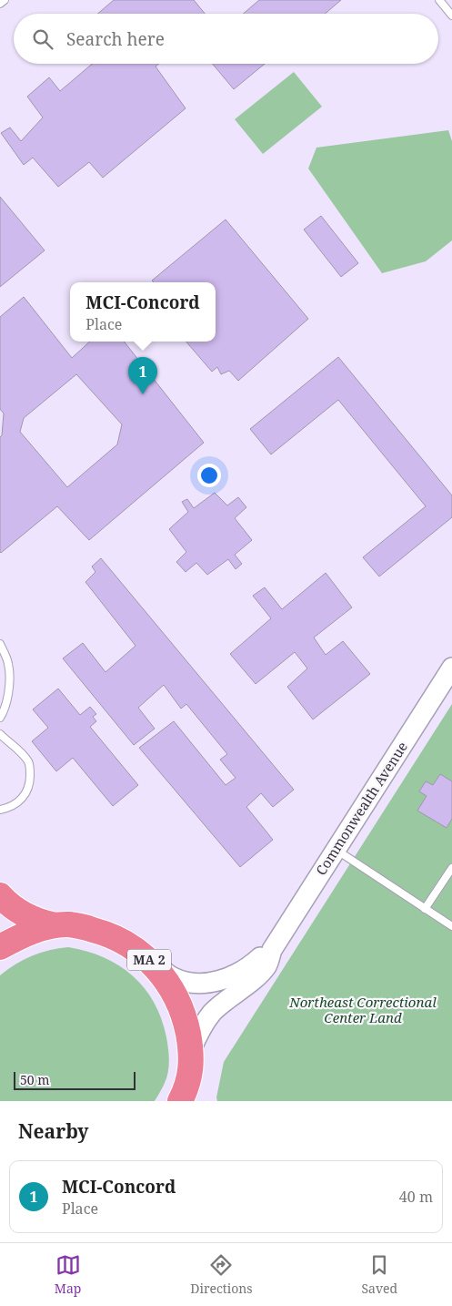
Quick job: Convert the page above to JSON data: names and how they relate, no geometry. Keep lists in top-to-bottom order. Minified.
{"streets":{"highway":["MA 2"],"street":["Commonwealth Avenue"]},"crossings":[["Commonwealth Avenue","MA 2"]],"parks":["Northeast Correctional Center Land"],"scale_bar":"50 m","page":{"search":"Search here","popup":["MCI-Concord","Place"],"pins":"1","scale":"50 m","heading":"Nearby","list":[{"mark":"1","name":"MCI-Concord","note":"Place","value":"40 m"}],"nav":["Map","Directions","Saved"]}}
